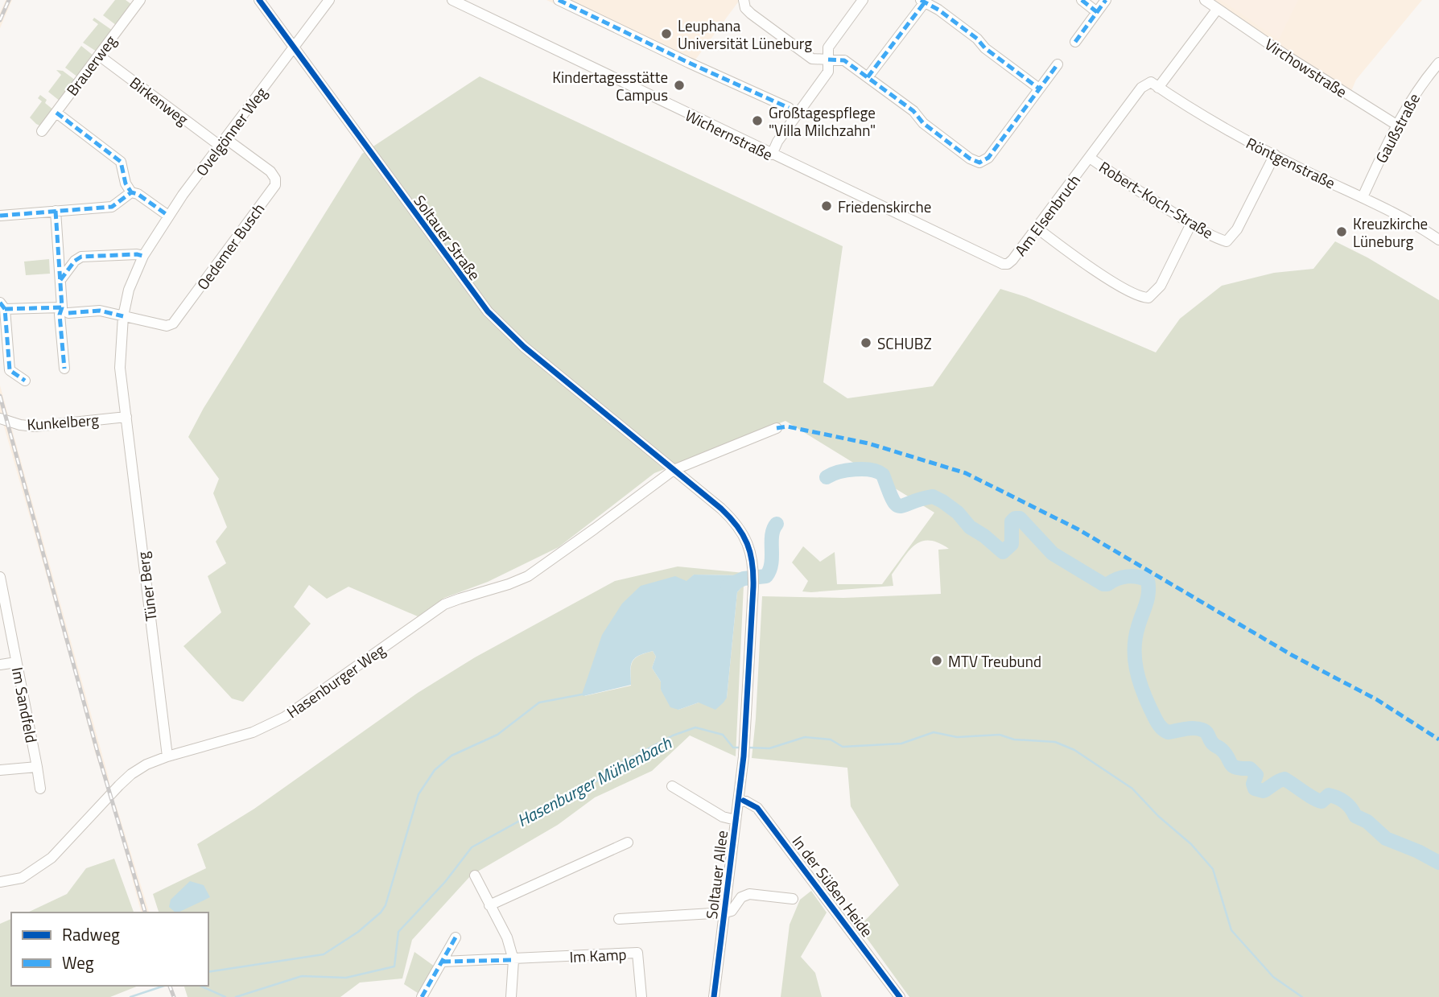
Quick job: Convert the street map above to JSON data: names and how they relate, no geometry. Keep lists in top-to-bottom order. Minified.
{"streets":{"street":["Brauerweg","Virchowstraße","Birkenweg","Gaußstraße","Ovelgönner Weg","Wichernstraße","Röntgenstraße","Robert-Koch-Straße","Am Elsenbruch","Soltauer Straße","Oedemer Busch","Kunkelberg","Tüner Berg","Hasenburger Weg","Im Sandfeld","Soltauer Allee","In der Süßen Heide","Im Kamp"]},"crossings":[["Brauerweg","Birkenweg"],["Virchowstraße","Gaußstraße"],["Birkenweg","Ovelgönner Weg"],["Birkenweg","Oedemer Busch"],["Gaußstraße","Röntgenstraße"],["Ovelgönner Weg","Soltauer Straße"],["Ovelgönner Weg","Oedemer Busch"],["Ovelgönner Weg","Kunkelberg"],["Ovelgönner Weg","Tüner Berg"],["Wichernstraße","Am Elsenbruch"],["Röntgenstraße","Robert-Koch-Straße"],["Röntgenstraße","Am Elsenbruch"],["Robert-Koch-Straße","Am Elsenbruch"],["Soltauer Straße","Hasenburger Weg"],["Soltauer Straße","Soltauer Allee"],["Kunkelberg","Tüner Berg"],["Tüner Berg","Hasenburger Weg"],["Hasenburger Weg","Soltauer Allee"],["Soltauer Allee","In der Süßen Heide"]],"water":["Hasenburger Mühlenbach"],"places":["Leuphana Universität Lüneburg","Kindertagesstätte Campus","Großtagespflege \"Villa Milchzahn\"","Friedenskirche","Kreuzkirche Lüneburg","SCHUBZ","MTV Treubund"],"legend":["Radweg","Weg"]}
